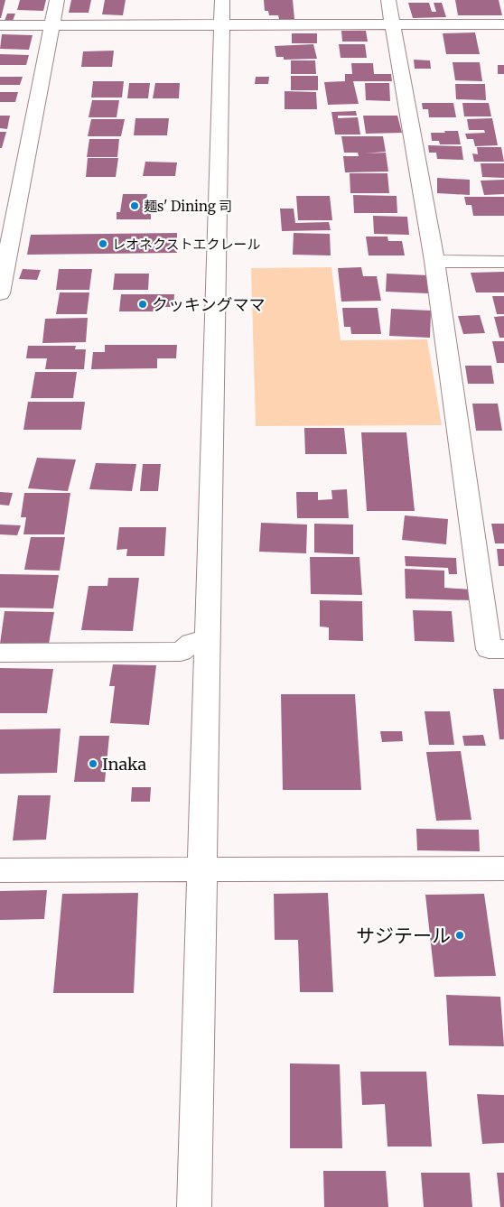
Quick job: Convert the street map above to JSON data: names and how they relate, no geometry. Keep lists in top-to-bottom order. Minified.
{"places":["麺s' Dining 司","レオネクストエクレール","クッキングママ","Inaka","サジテール"]}
